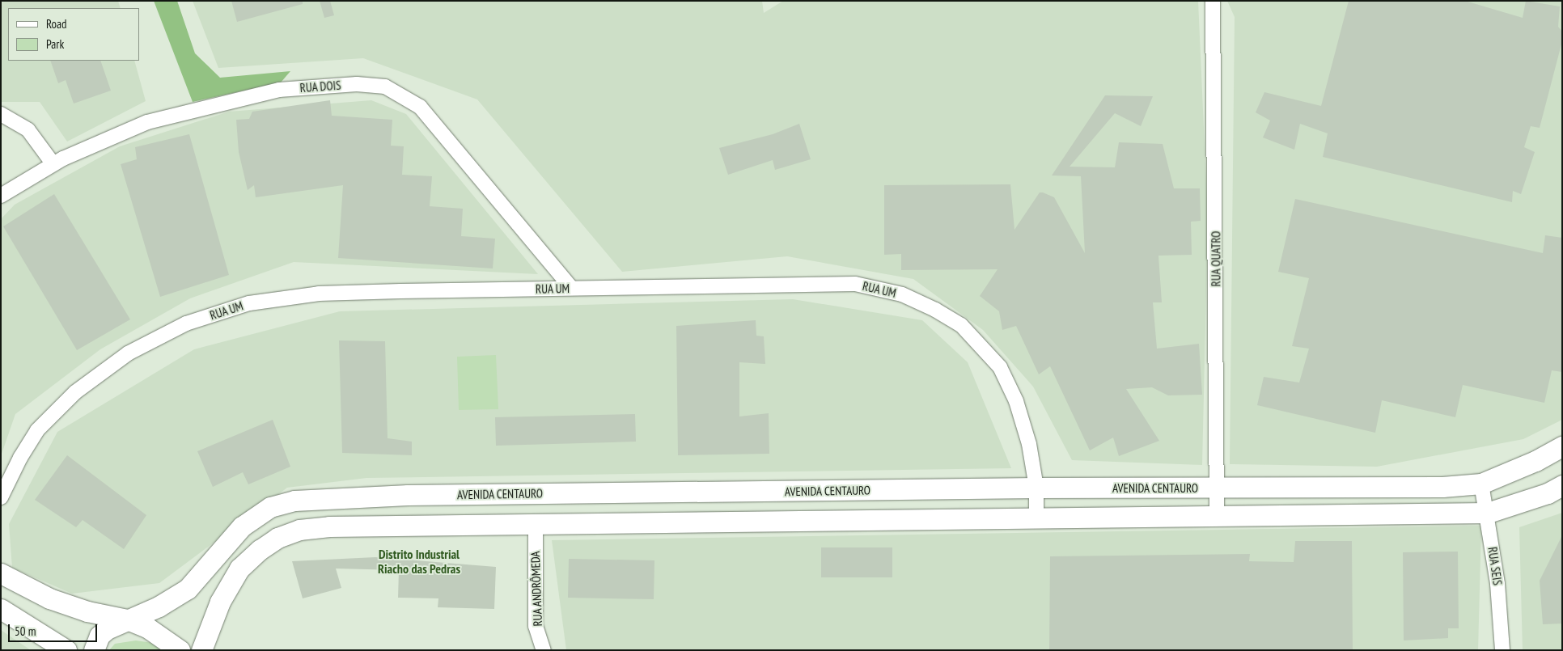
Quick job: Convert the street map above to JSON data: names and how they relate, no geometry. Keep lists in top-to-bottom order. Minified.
{"streets":{"street":["RUA DOIS","RUA QUATRO","RUA UM","AVENIDA CENTAURO","RUA SEIS","RUA ANDRÔMEDA"]},"crossings":[["RUA DOIS","RUA UM"],["RUA QUATRO","AVENIDA CENTAURO"],["RUA UM","AVENIDA CENTAURO"],["AVENIDA CENTAURO","RUA SEIS"]],"districts":["Distrito Industrial Riacho das Pedras"],"legend":["Road","Park"],"scale_bar":"50 m"}
